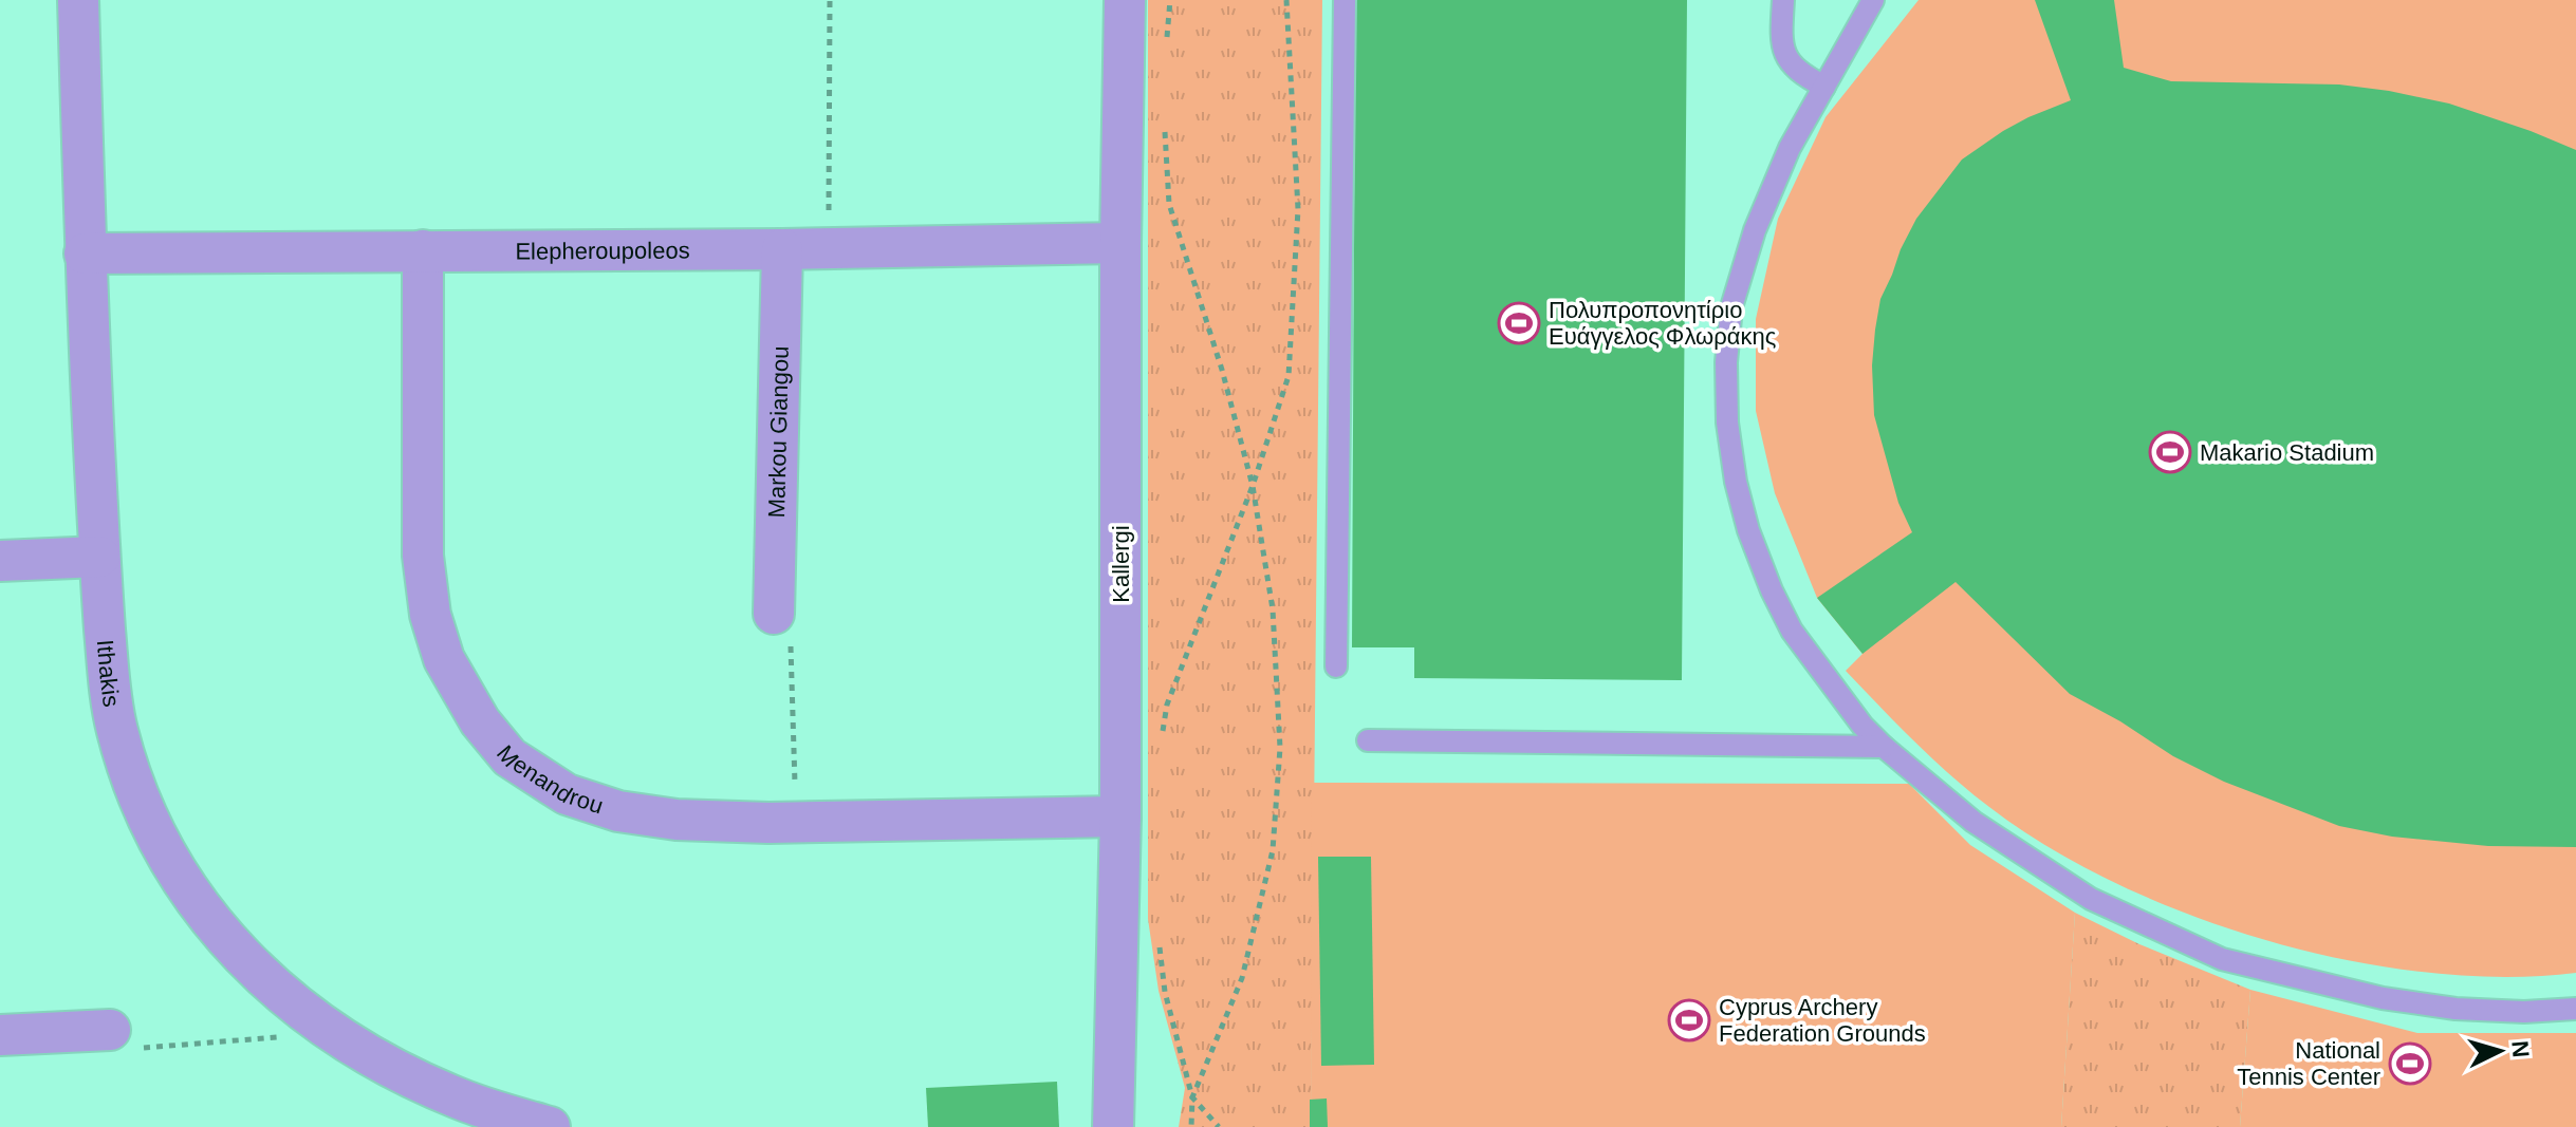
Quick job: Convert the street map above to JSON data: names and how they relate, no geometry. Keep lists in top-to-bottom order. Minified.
{"streets":{"street":["Elepheroupoleos","Markou Giangou","Kallergi","Ithakis","Menandrou"]},"crossings":[["Elepheroupoleos","Markou Giangou"],["Elepheroupoleos","Kallergi"],["Elepheroupoleos","Ithakis"],["Elepheroupoleos","Menandrou"],["Kallergi","Menandrou"]],"places":{"sports":["Πολυπροπονητίριο Ευάγγελος Φλωράκης","Makario Stadium","Cyprus Archery Federation Grounds","National Tennis Center"]},"north":"right"}
